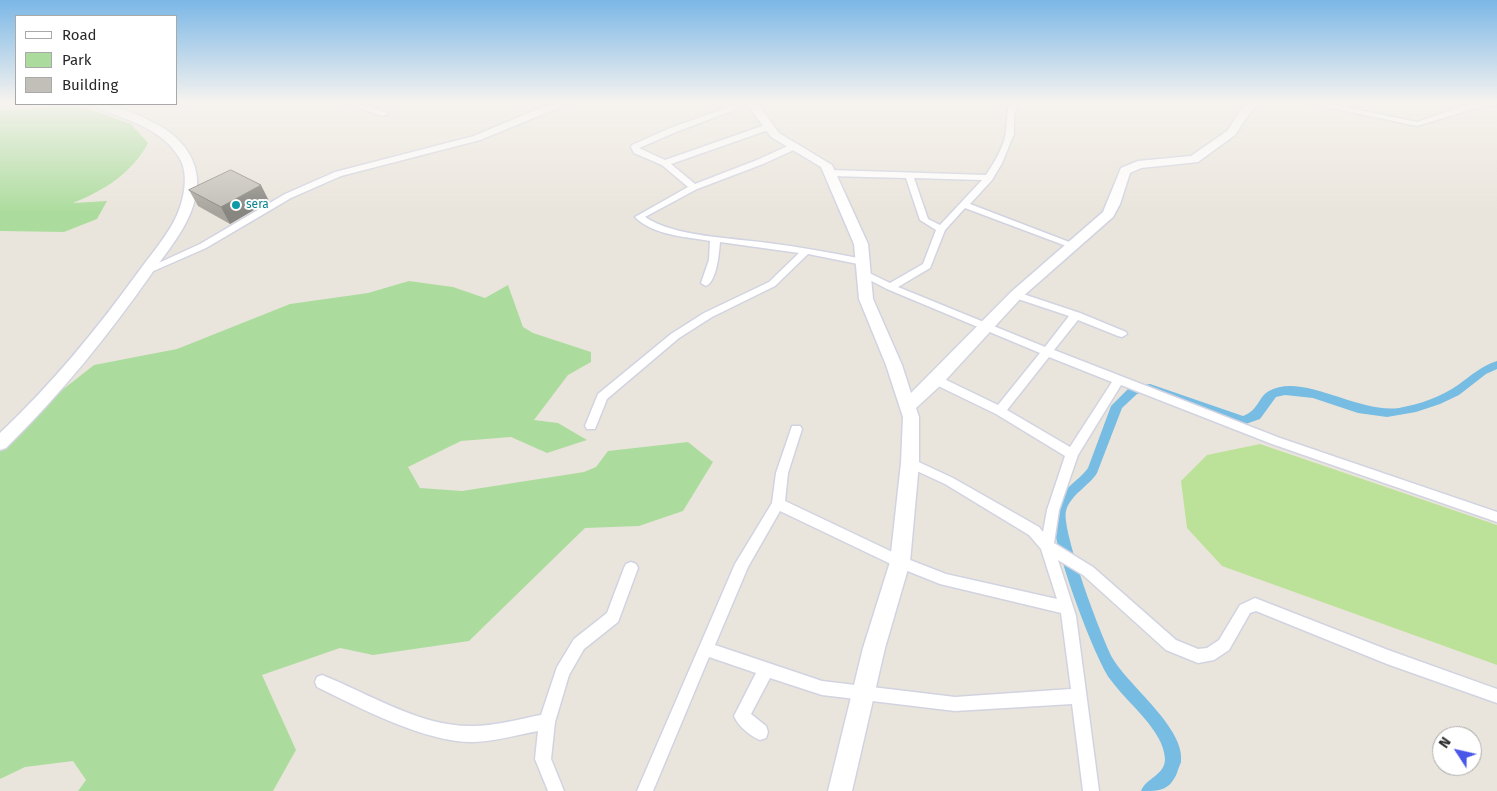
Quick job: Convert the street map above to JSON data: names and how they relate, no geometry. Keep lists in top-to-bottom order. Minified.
{"places":["sera"],"legend":["Road","Park","Building"],"north":"top left"}
